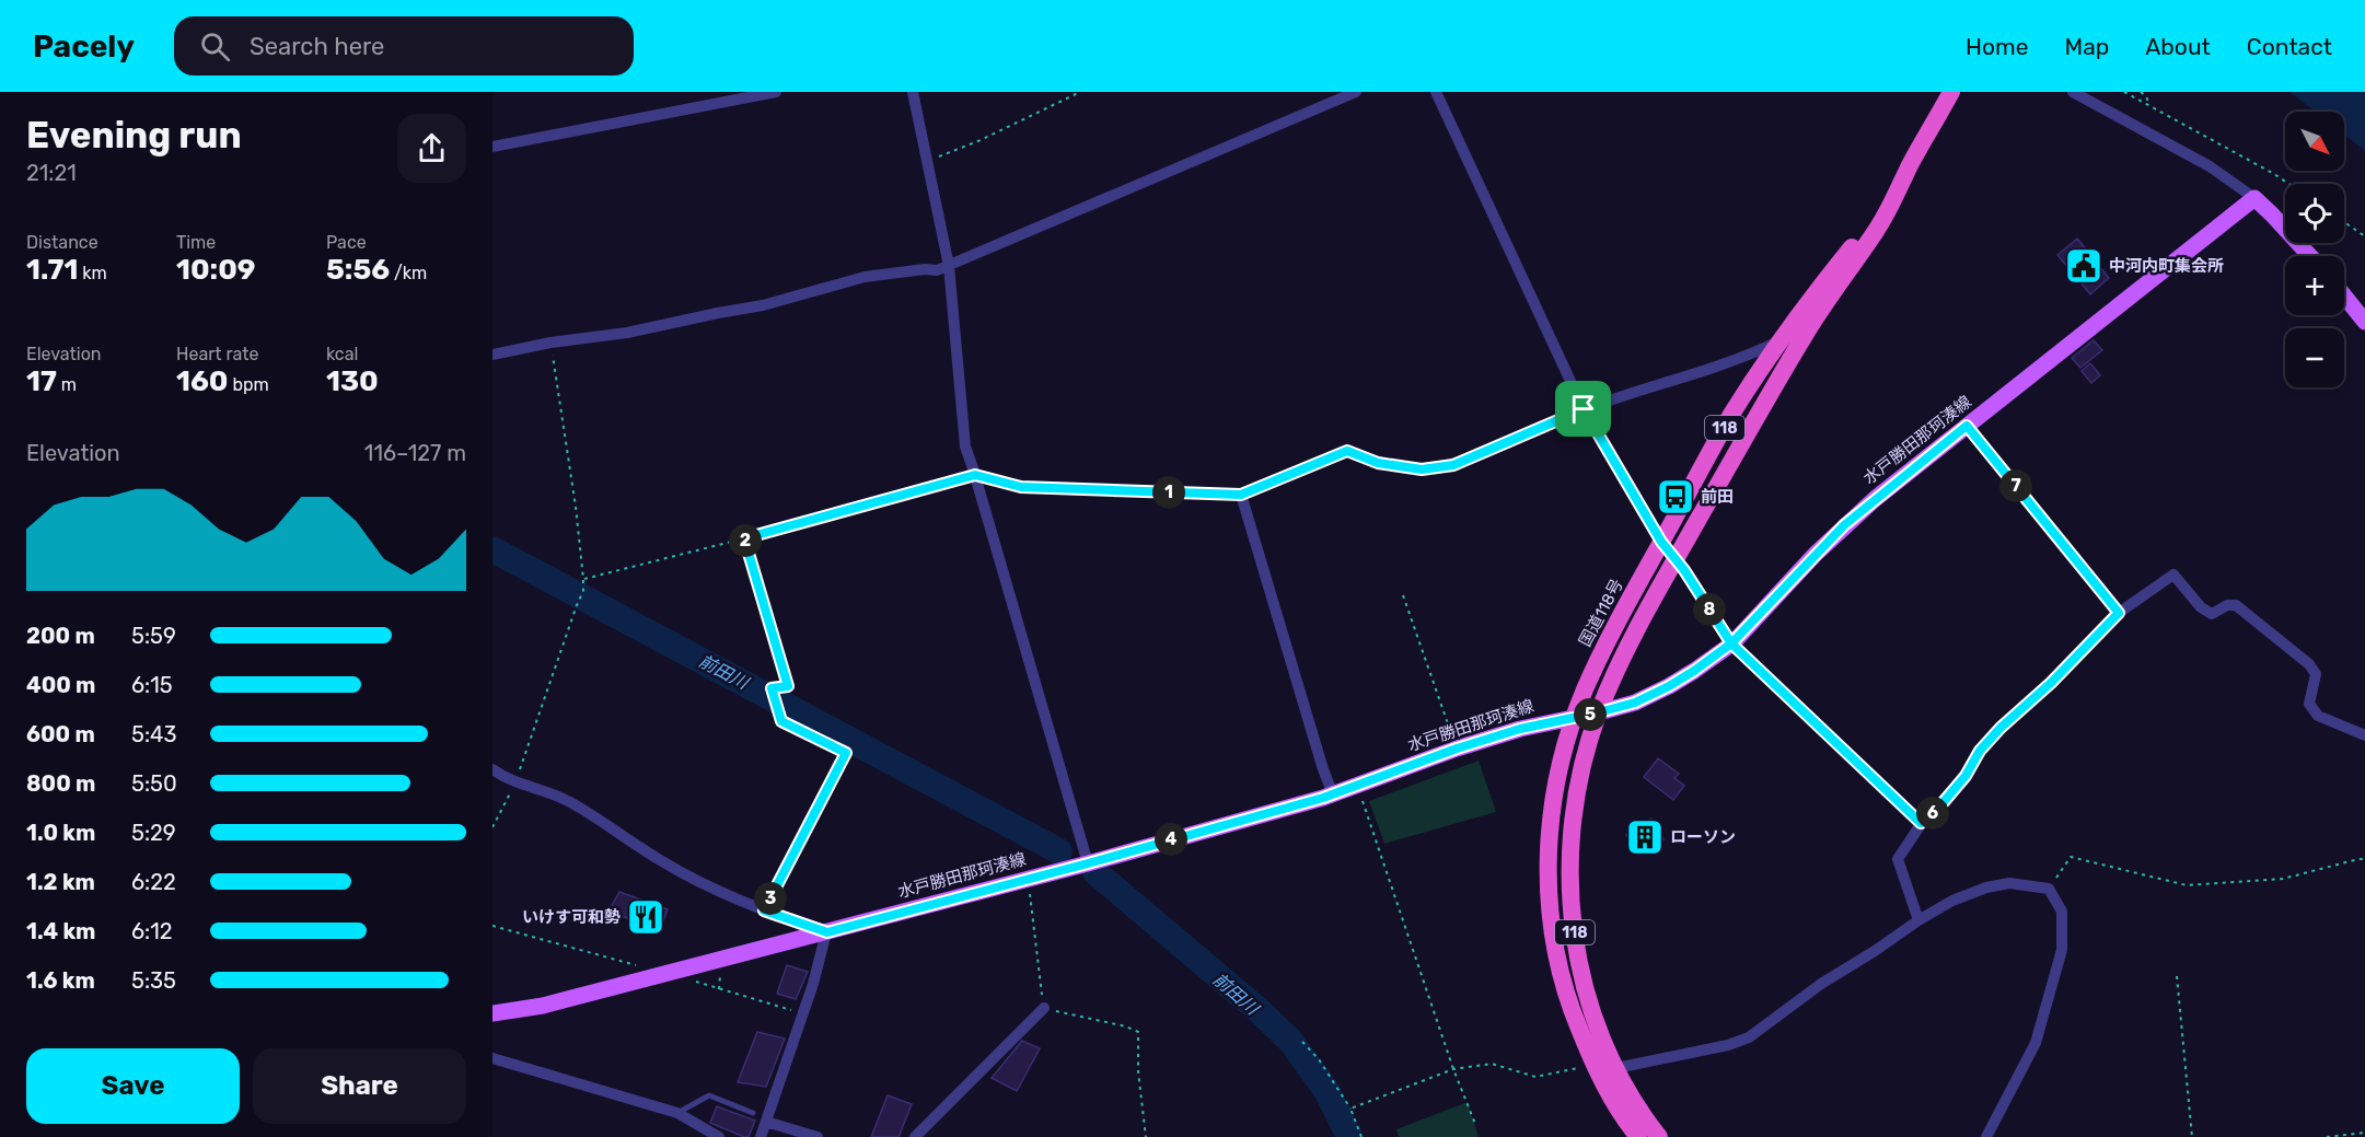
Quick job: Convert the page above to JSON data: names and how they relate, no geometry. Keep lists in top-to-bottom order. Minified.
{"streets":{"highway":["118","国道118号"],"main road":["水戸勝田那珂湊線"]},"crossings":[["水戸勝田那珂湊線","国道118号"]],"water":["前田川"],"places":{"public building":["中河内町集会所"],"bus stop":["前田"],"building":["ローソン"],"restaurant":["いけす可和勢"]},"north":"bottom right","page":{"header":"Pacely","search":"Search here","nav":["Home","Map","About","Contact"],"heading":["Evening run","21:21"],"map_buttons":["+","−"],"stats":[["Distance","1.71 km"],["Time","10:09"],["Pace","5:56 /km"],["Elevation","17 m"],["Heart rate","160 bpm"],["kcal","130"]],"chart":["Elevation","116–127 m"],"pins":["7","1","2","8","5","6","4","3"],"list":[{"name":"200 m","note":"5:59"},{"name":"400 m","note":"6:15"},{"name":"600 m","note":"5:43"},{"name":"800 m","note":"5:50"},{"name":"1.0 km","note":"5:29"},{"name":"1.2 km","note":"6:22"},{"name":"1.4 km","note":"6:12"},{"name":"1.6 km","note":"5:35"}],"buttons":["Save","Share"]}}
